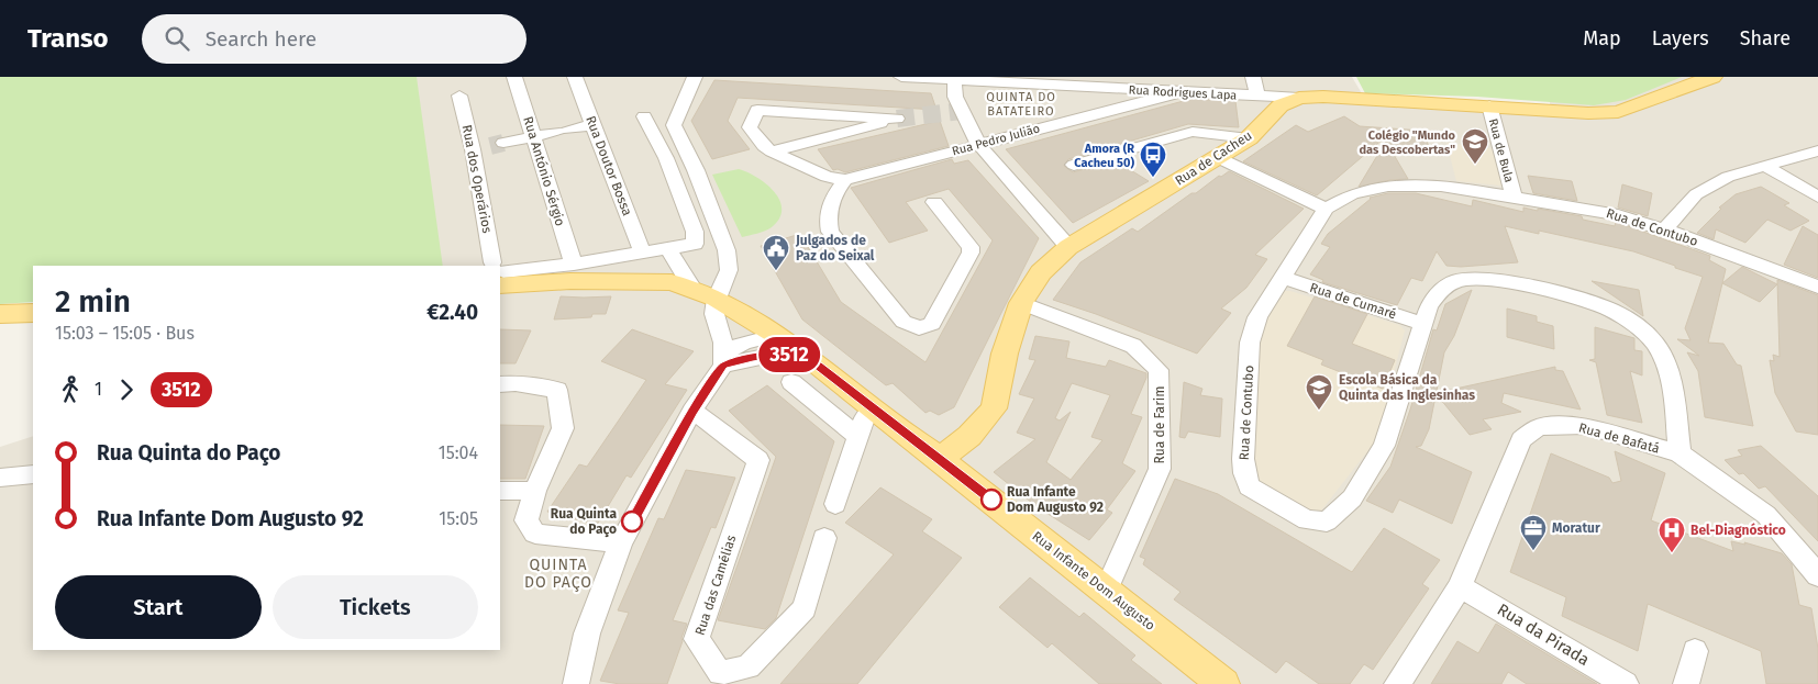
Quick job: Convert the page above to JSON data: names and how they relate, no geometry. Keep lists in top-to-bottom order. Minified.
{"streets":{"main road":["Rua de Cacheu","Rua Infante Dom Augusto"],"street":["Rua Rodrigues Lapa","Rua Pedro Julião","Rua de Bula","Rua Doutor Bossa","Rua António Sérgio","Rua dos Operários","Rua de Contubo","Rua de Cumaré","Rua de Farim","Rua de Bafatá","Rua das Camélias","Rua da Pirada"]},"crossings":[["Rua Rodrigues Lapa","Rua Pedro Julião"],["Rua Rodrigues Lapa","Rua de Cacheu"],["Rua de Bula","Rua de Cacheu"],["Rua de Bula","Rua de Contubo"],["Rua de Cacheu","Rua de Farim"],["Rua de Cacheu","Rua Infante Dom Augusto"],["Rua de Contubo","Rua de Cumaré"],["Rua de Contubo","Rua de Bafatá"],["Rua de Farim","Rua Infante Dom Augusto"],["Rua de Bafatá","Rua da Pirada"]],"districts":["QUINTA DO BATATEIRO","QUINTA DO PAÇO"],"places":{"school or university":["Colégio \"Mundo das Descobertas\"","Escola Básica da Quinta das Inglesinhas"],"bus stop":["Amora (R Cacheu 50)"],"public building":["Julgados de Paz do Seixal"],"other":["Rua Infante Dom Augusto 92","Rua Quinta do Paço"],"office":["Moratur"],"hospital":["Bel-Diagnóstico"]},"lines":["bus line 3512"],"page":{"header":"Transo","search":"Search here","nav":["Map","Layers","Share"],"on_map":"3512","heading":["2 min","15:03 – 15:05 · Bus","€2.40"],"legs":["1","3512"],"list":[{"name":"Rua Quinta do Paço","value":"15:04"},{"name":"Rua Infante Dom Augusto 92","value":"15:05"}],"buttons":["Start","Tickets"]}}
